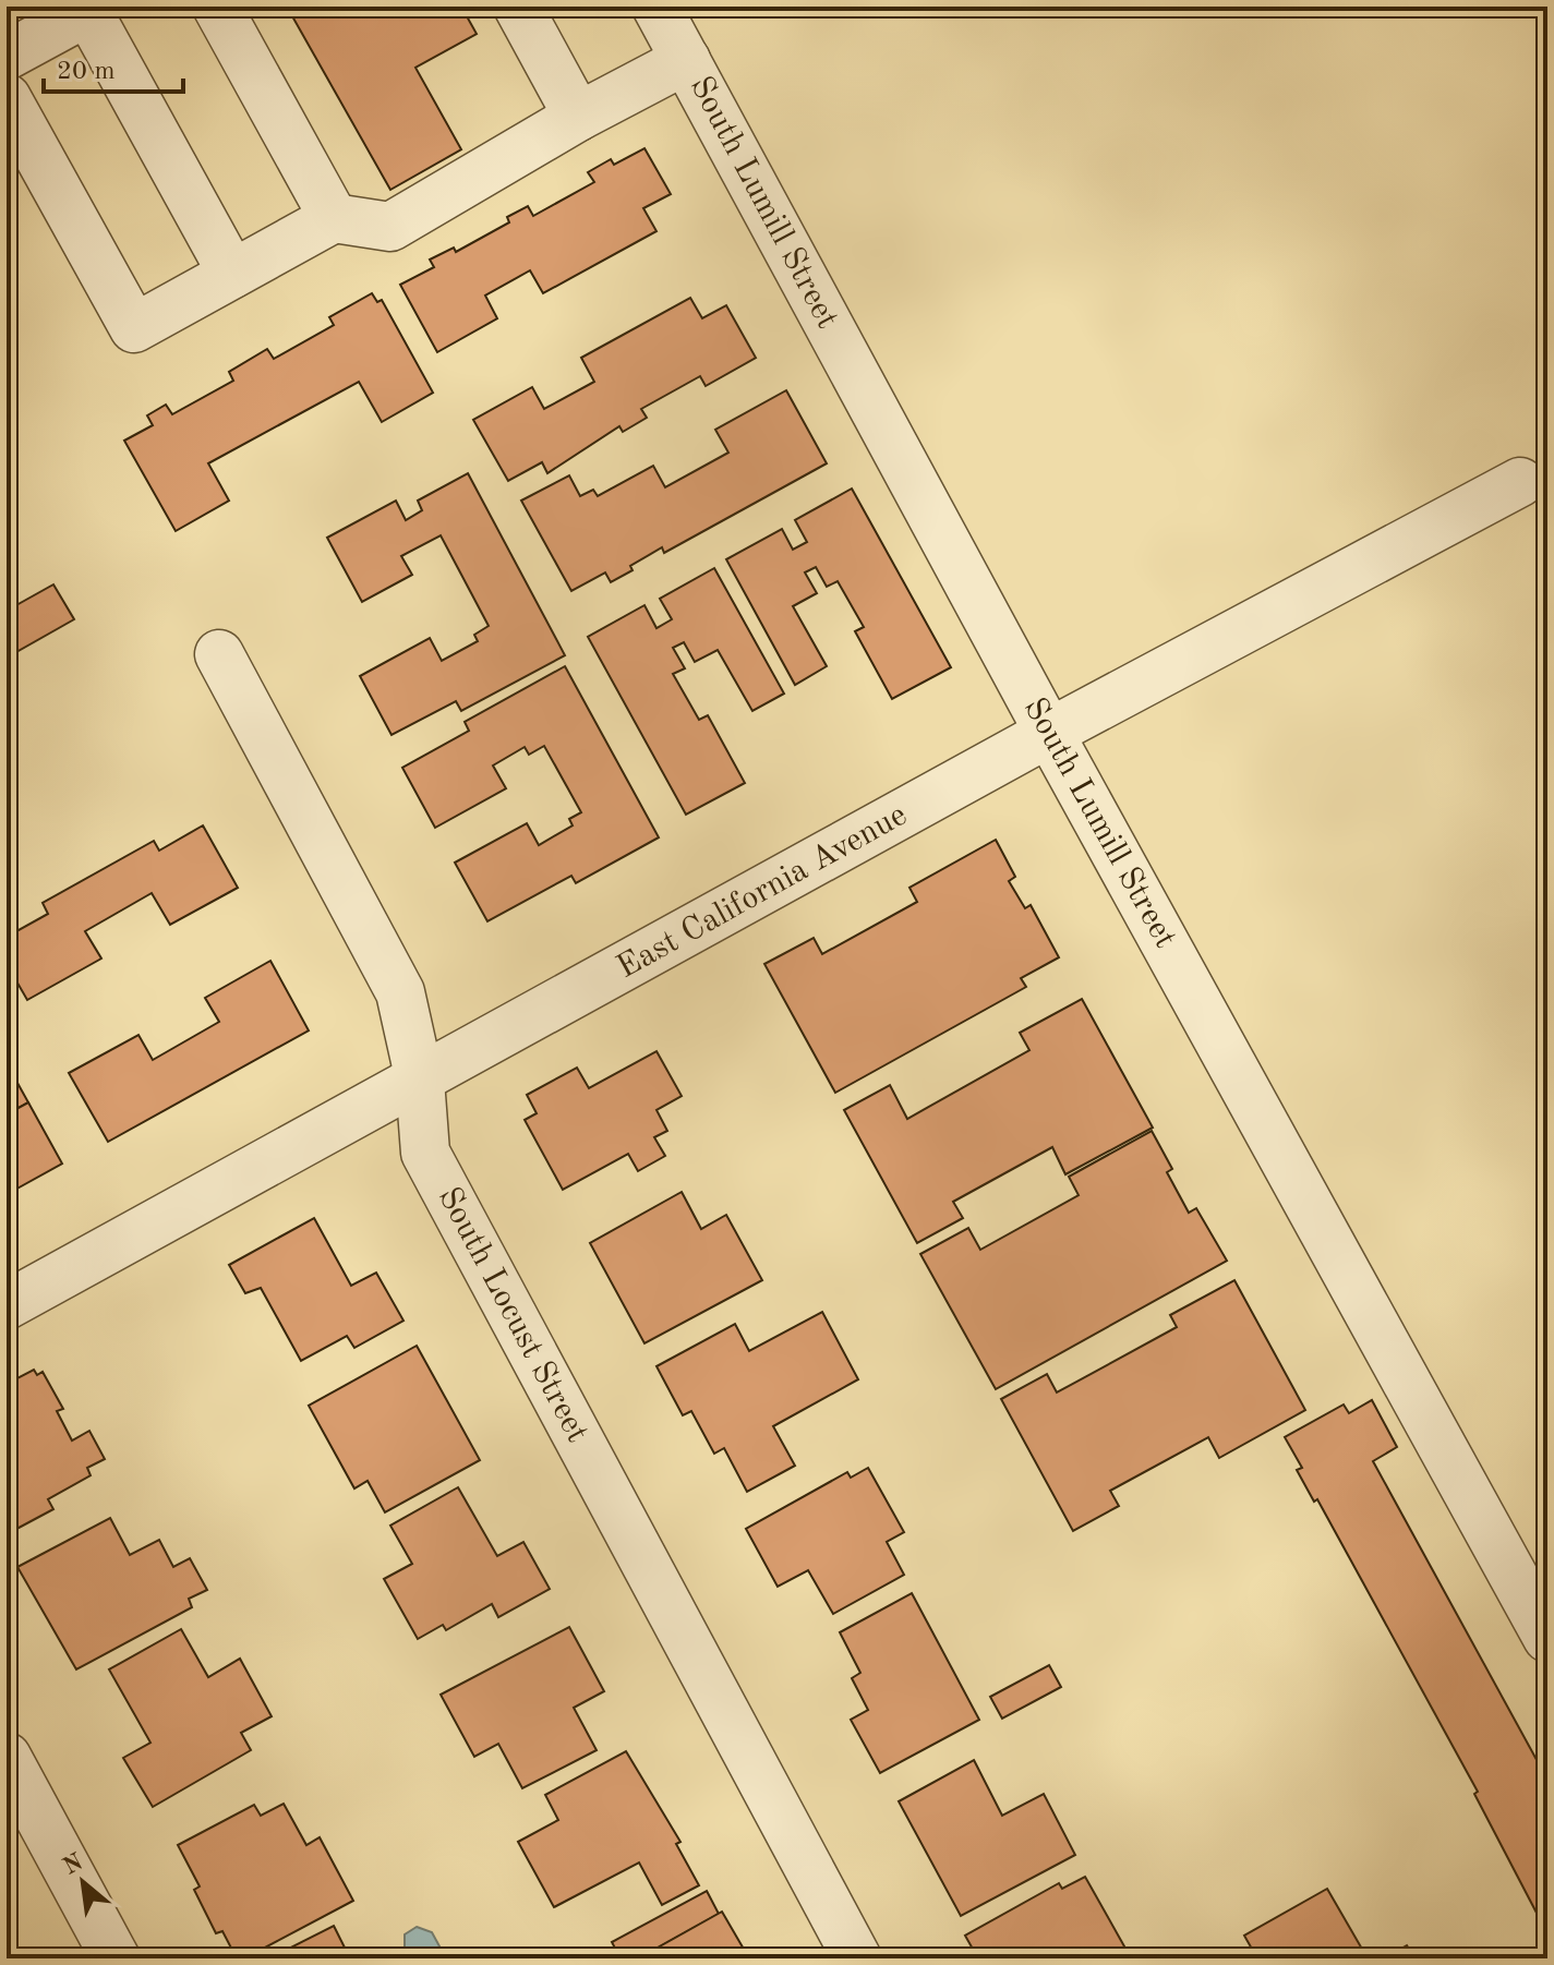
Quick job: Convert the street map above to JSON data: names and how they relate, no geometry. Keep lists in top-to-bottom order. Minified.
{"streets":{"street":["South Lumill Street","East California Avenue","South Locust Street"]},"crossings":[["South Lumill Street","East California Avenue"],["East California Avenue","South Locust Street"]],"scale_bar":"20 m","north":"top left"}
